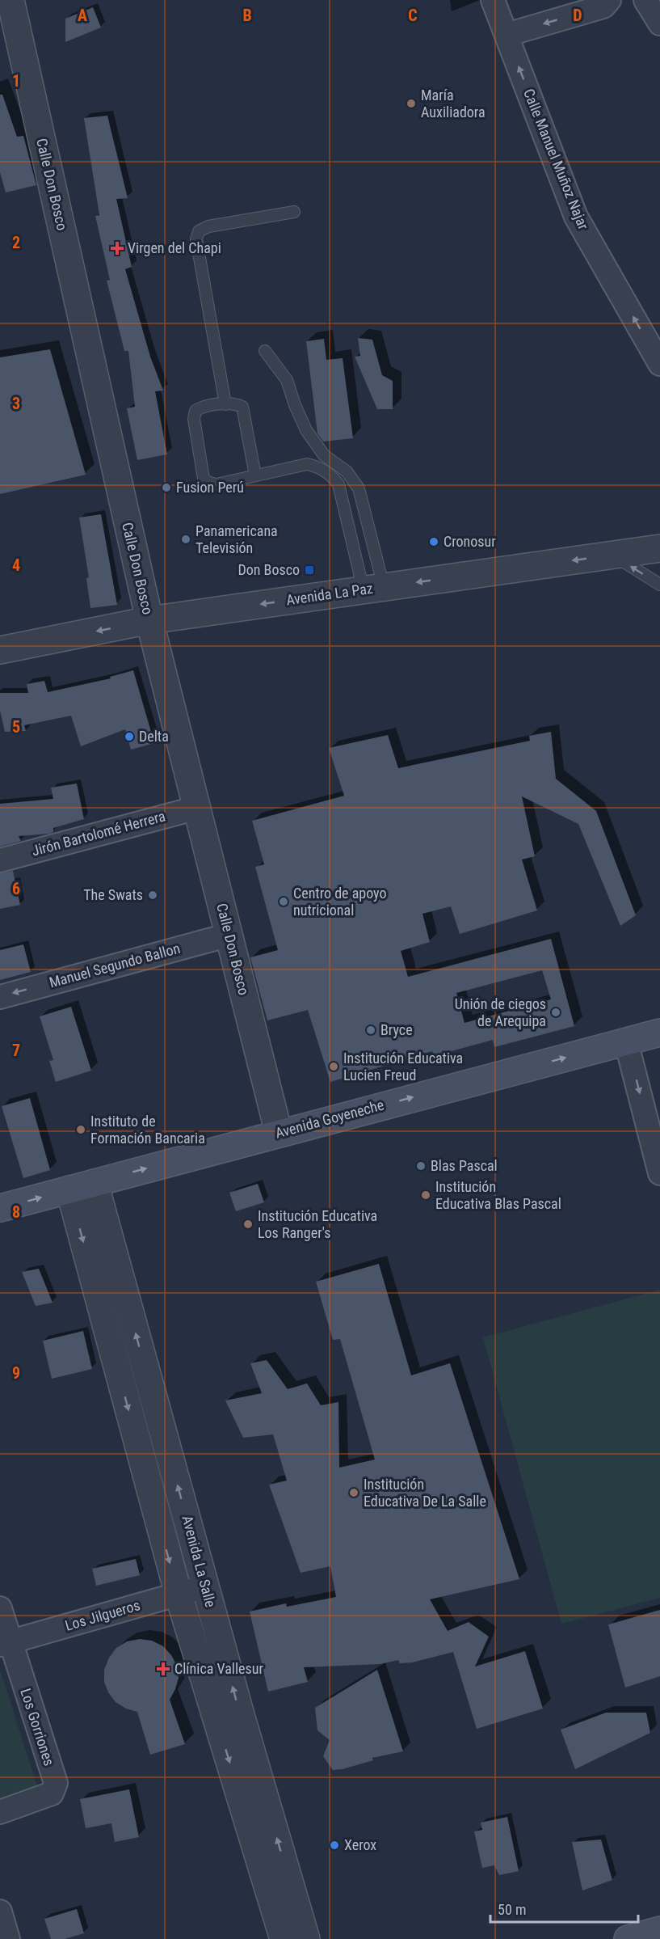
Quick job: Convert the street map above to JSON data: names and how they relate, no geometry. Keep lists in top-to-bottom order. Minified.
{"streets":{"main road":["Avenida Goyeneche"],"street":["Calle Manuel Muñoz Najar","Calle Don Bosco","Avenida La Paz","Jirón Bartolomé Herrera","Manuel Segundo Ballon","Avenida La Salle","Los Jilgueros","Los Gorriones"]},"crossings":[["Calle Don Bosco","Avenida La Paz"],["Calle Don Bosco","Jirón Bartolomé Herrera"],["Calle Don Bosco","Manuel Segundo Ballon"],["Calle Don Bosco","Avenida Goyeneche"],["Avenida Goyeneche","Avenida La Salle"],["Avenida La Salle","Los Jilgueros"],["Los Jilgueros","Los Gorriones"]],"one_way":["Calle Manuel Muñoz Najar","Avenida La Paz","Manuel Segundo Ballon","Avenida Goyeneche"],"places":{"other":["María Auxiliadora","Fusion Perú","Panamericana Televisión","Cronosur","Delta","The Swats","Centro de apoyo nutricional","Unión de ciegos de Arequipa","Bryce","Institución Educativa Lucien Freud","Instituto de Formación Bancaria","Blas Pascal","Institución Educativa Blas Pascal","Institución Educativa Los Ranger's","Institución Educativa De La Salle","Xerox"],"health":["Virgen del Chapi","Clínica Vallesur"],"transit":["Don Bosco"]},"scale_bar":"50 m","grid":{"columns":["A","B","C","D"],"rows":["1","2","3","4","5","6","7","8","9"]}}
